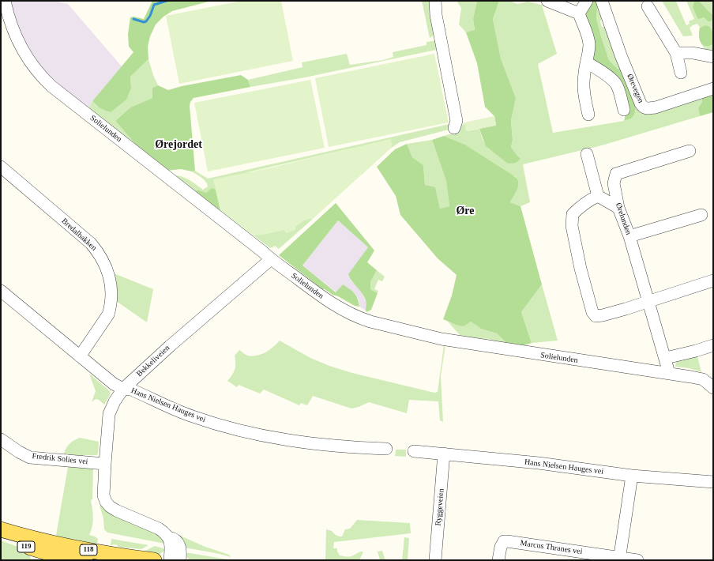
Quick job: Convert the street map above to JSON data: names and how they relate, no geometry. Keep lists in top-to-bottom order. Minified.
{"streets":{"main road":["119","118"],"street":["Ørevegen","Solielunden","Ørelunden","Bredalbakken","Bekkeliveien","Hans Nielsen Hauges vei","Fredrik Solies vei","Ryggeveien","Marcus Thranes vei"]},"crossings":[["Solielunden","Ørelunden"],["Solielunden","Bekkeliveien"],["Bredalbakken","Hans Nielsen Hauges vei"],["Bekkeliveien","Hans Nielsen Hauges vei"],["Bekkeliveien","Fredrik Solies vei"],["Hans Nielsen Hauges vei","Ryggeveien"],["119","118"]],"districts":["Ørejordet","Øre"]}
